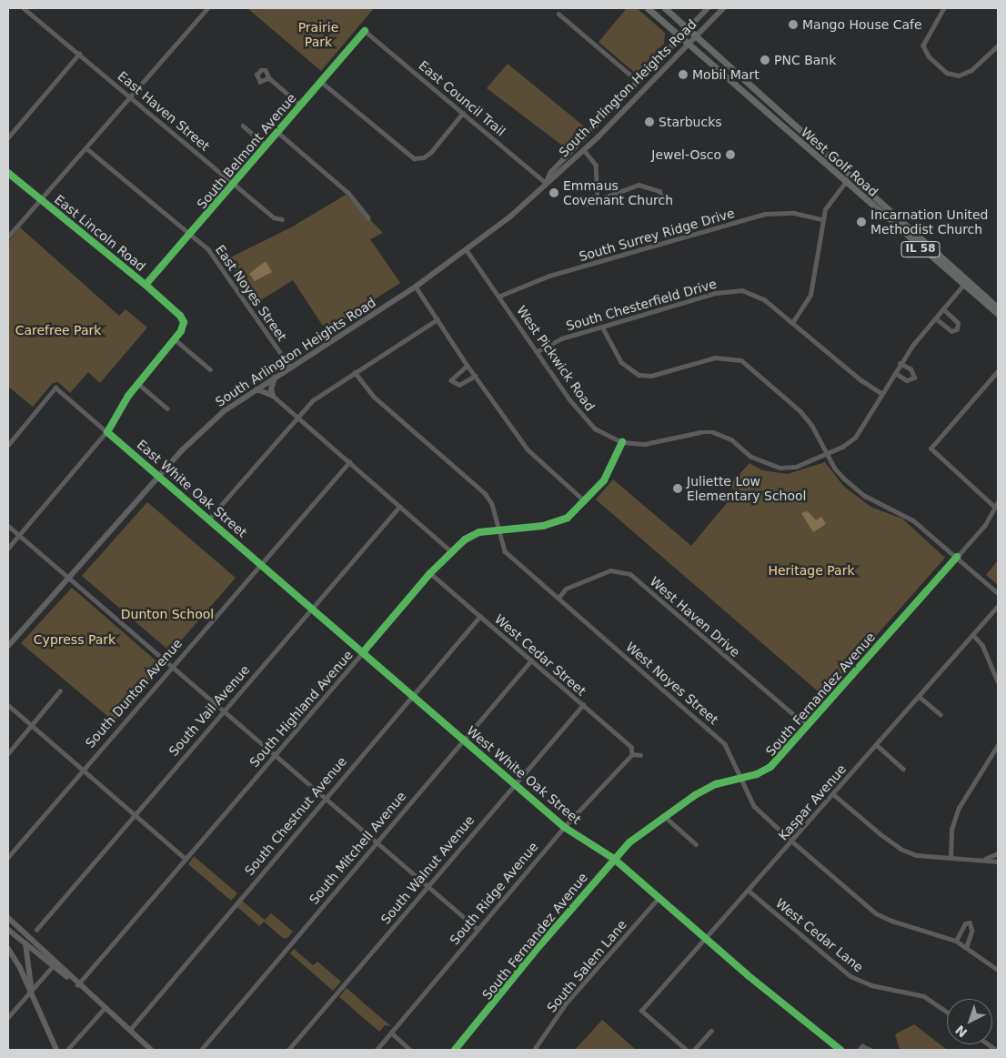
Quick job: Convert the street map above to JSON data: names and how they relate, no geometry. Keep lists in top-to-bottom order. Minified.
{"streets":{"main road":["South Arlington Heights Road","West Golf Road","IL 58"],"street":["East Council Trail","East Haven Street","South Belmont Avenue","East Lincoln Road","South Surrey Ridge Drive","East Noyes Street","South Chesterfield Drive","West Pickwick Road","East White Oak Street","West Haven Drive","West Cedar Street","West Noyes Street","South Dunton Avenue","South Fernandez Avenue","South Highland Avenue","South Vail Avenue","West White Oak Street","Kaspar Avenue","South Chestnut Avenue","South Mitchell Avenue","South Walnut Avenue","South Ridge Avenue","West Cedar Lane","South Salem Lane"]},"crossings":[["South Arlington Heights Road","East Council Trail"],["South Arlington Heights Road","West Golf Road"],["South Arlington Heights Road","IL 58"],["South Arlington Heights Road","East Noyes Street"],["South Arlington Heights Road","West Pickwick Road"],["South Arlington Heights Road","East White Oak Street"],["East Council Trail","South Belmont Avenue"],["East Haven Street","South Belmont Avenue"],["South Belmont Avenue","East Lincoln Road"],["South Belmont Avenue","East Noyes Street"],["West Golf Road","IL 58"],["South Surrey Ridge Drive","West Pickwick Road"],["South Chesterfield Drive","West Pickwick Road"],["West Pickwick Road","South Highland Avenue"],["East White Oak Street","South Dunton Avenue"],["East White Oak Street","West White Oak Street"],["West Haven Drive","West Noyes Street"],["West Haven Drive","South Fernandez Avenue"],["West Cedar Street","South Highland Avenue"],["West Cedar Street","South Chestnut Avenue"],["West Cedar Street","South Mitchell Avenue"],["West Cedar Street","South Walnut Avenue"],["West Cedar Street","South Ridge Avenue"],["West Noyes Street","South Fernandez Avenue"],["West Noyes Street","South Highland Avenue"],["West Noyes Street","Kaspar Avenue"],["South Dunton Avenue","West White Oak Street"],["South Fernandez Avenue","West White Oak Street"],["South Highland Avenue","West White Oak Street"],["South Vail Avenue","West White Oak Street"],["West White Oak Street","Kaspar Avenue"],["West White Oak Street","South Chestnut Avenue"],["West White Oak Street","South Mitchell Avenue"],["West White Oak Street","South Walnut Avenue"],["West White Oak Street","South Ridge Avenue"],["West White Oak Street","South Salem Lane"],["Kaspar Avenue","West Cedar Lane"]],"parks":["Prairie Park","Carefree Park","Heritage Park","Dunton School","Cypress Park"],"places":["Mango House Cafe","PNC Bank","Mobil Mart","Starbucks","Jewel-Osco","Emmaus Covenant Church","Incarnation United Methodist Church","Juliette Low Elementary School"],"north":"bottom left"}
